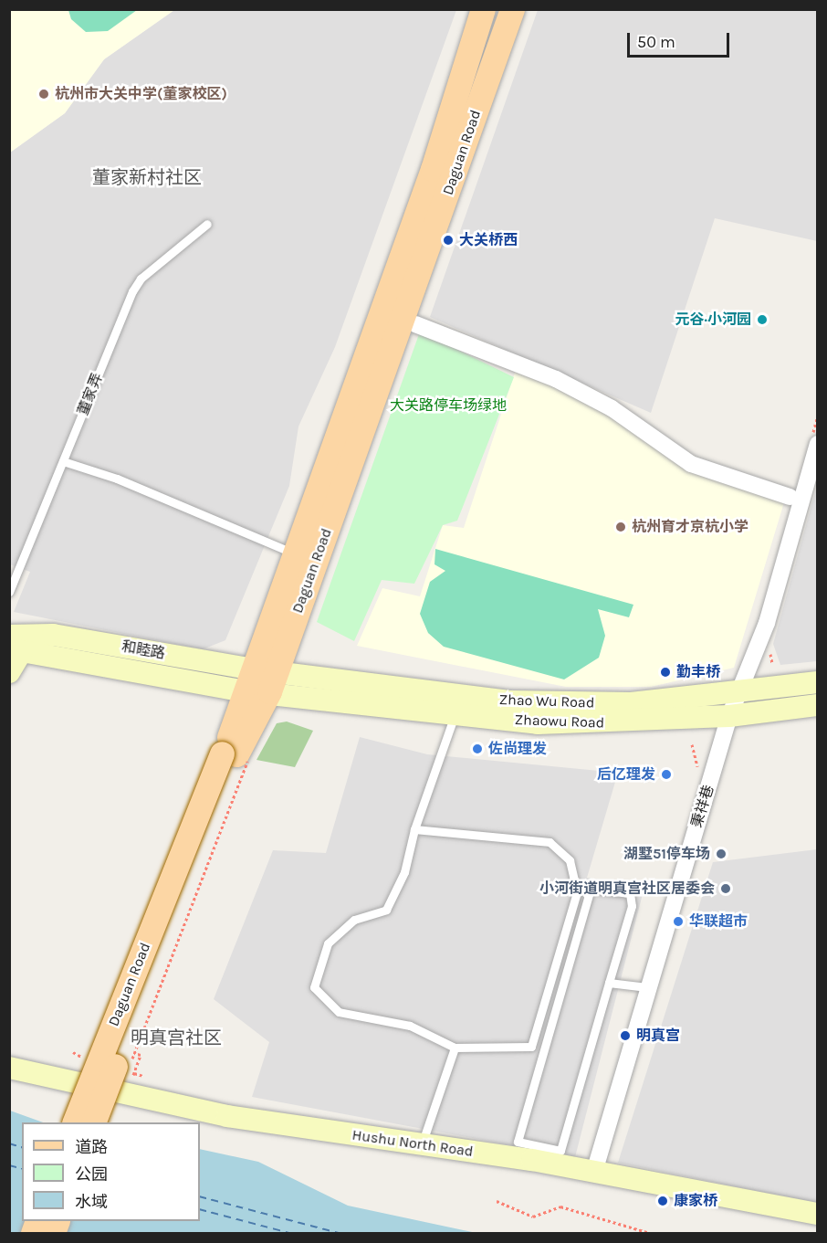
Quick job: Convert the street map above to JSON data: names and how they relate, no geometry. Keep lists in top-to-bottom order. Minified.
{"streets":{"main road":["Daguan Road","和睦路","Zhao Wu Road","Zhaowu Road","Hushu North Road"],"street":["秉祥巷"],"lane":["董家弄"]},"crossings":[["Daguan Road","和睦路"],["Daguan Road","Zhao Wu Road"],["Daguan Road","Zhaowu Road"],["和睦路","Zhao Wu Road"],["和睦路","Zhaowu Road"],["Zhao Wu Road","Zhaowu Road"],["Zhao Wu Road","秉祥巷"],["Zhaowu Road","秉祥巷"],["秉祥巷","Hushu North Road"]],"districts":["董家新村社区","明真宫社区"],"parks":["大关路停车场绿地"],"places":["杭州市大关中学(董家校区)","大关桥西","元谷·小河园","杭州育才京杭小学","勤丰桥","佐尚理发","后亿理发","湖墅51停车场","小河街道明真宫社区居委会","华联超市","明真宫","康家桥"],"legend":["道路","公园","水域"],"scale_bar":"50 m"}
